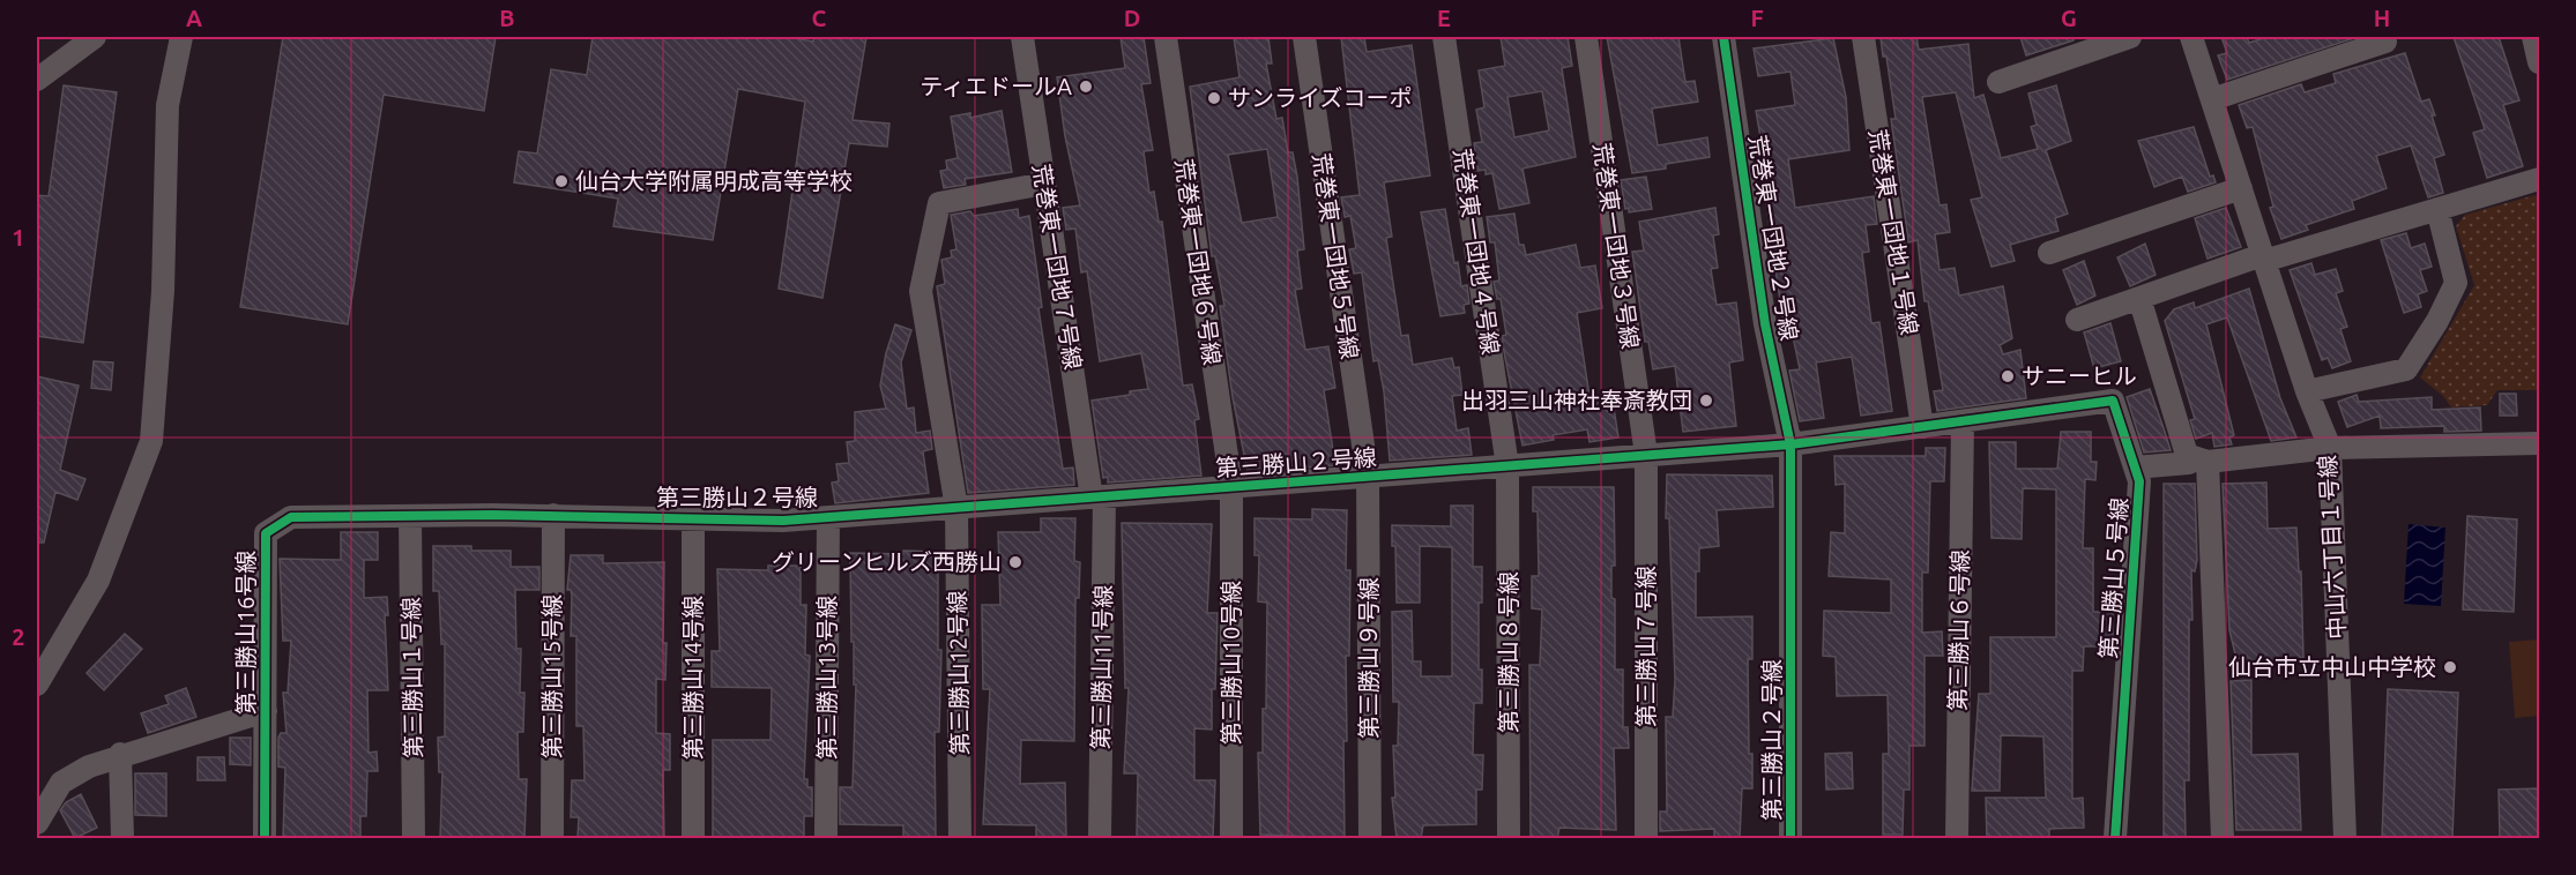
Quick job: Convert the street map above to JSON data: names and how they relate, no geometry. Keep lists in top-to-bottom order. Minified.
{"streets":{"street":["荒巻東一団地１号線","荒巻東一団地２号線","荒巻東一団地３号線","荒巻東一団地４号線","荒巻東一団地５号線","荒巻東一団地６号線","荒巻東一団地７号線","第三勝山２号線","中山六丁目１号線","第三勝山５号線","第三勝山６号線","第三勝山16号線","第三勝山７号線","第三勝山８号線","第三勝山９号線","第三勝山10号線","第三勝山11号線","第三勝山12号線","第三勝山15号線","第三勝山１号線","第三勝山14号線","第三勝山13号線"]},"crossings":[["荒巻東一団地１号線","第三勝山５号線"],["荒巻東一団地２号線","第三勝山２号線"],["荒巻東一団地２号線","第三勝山５号線"],["荒巻東一団地３号線","第三勝山２号線"],["荒巻東一団地３号線","第三勝山７号線"],["荒巻東一団地４号線","第三勝山２号線"],["荒巻東一団地４号線","第三勝山８号線"],["荒巻東一団地５号線","第三勝山２号線"],["荒巻東一団地５号線","第三勝山９号線"],["荒巻東一団地６号線","第三勝山２号線"],["荒巻東一団地６号線","第三勝山10号線"],["荒巻東一団地７号線","第三勝山２号線"],["荒巻東一団地７号線","第三勝山11号線"],["荒巻東一団地７号線","第三勝山12号線"],["第三勝山２号線","第三勝山５号線"],["第三勝山２号線","第三勝山16号線"],["第三勝山２号線","第三勝山７号線"],["第三勝山２号線","第三勝山８号線"],["第三勝山２号線","第三勝山９号線"],["第三勝山２号線","第三勝山10号線"],["第三勝山２号線","第三勝山11号線"],["第三勝山２号線","第三勝山12号線"],["第三勝山２号線","第三勝山15号線"],["第三勝山２号線","第三勝山１号線"],["第三勝山２号線","第三勝山14号線"],["第三勝山２号線","第三勝山13号線"],["第三勝山５号線","第三勝山６号線"],["第三勝山16号線","第三勝山１号線"]],"places":["ティエドールA","サンライズコーポ","仙台大学附属明成高等学校","サニーヒル","出羽三山神社奉斎教団","グリーンヒルズ西勝山","仙台市立中山中学校"],"grid":{"columns":["A","B","C","D","E","F","G","H"],"rows":["1","2"]}}
